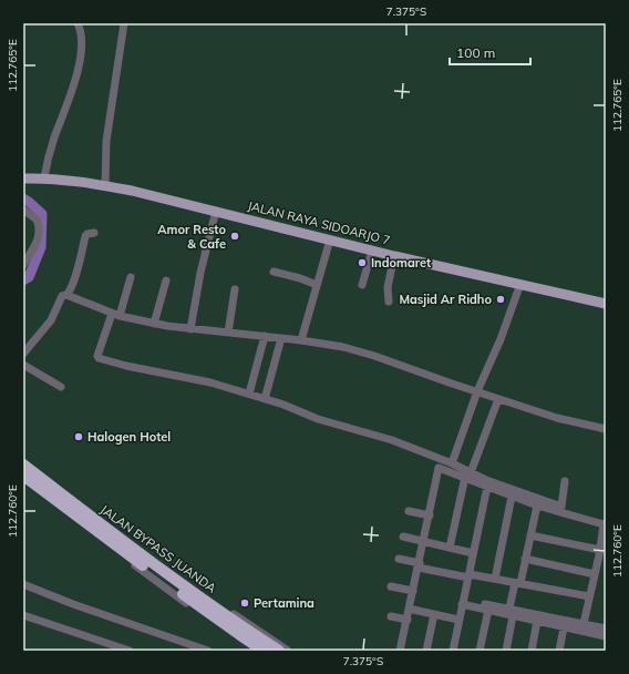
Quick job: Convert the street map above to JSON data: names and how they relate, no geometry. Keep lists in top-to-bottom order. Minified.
{"streets":{"highway":["JALAN BYPASS JUANDA"],"main road":["JALAN RAYA SIDOARJO 7"]},"places":["Amor Resto & Cafe","Indomaret","Masjid Ar Ridho","Halogen Hotel","Pertamina"],"scale_bar":"100 m","coordinates":["7.375°S","112.765°E","112.760°E"]}
